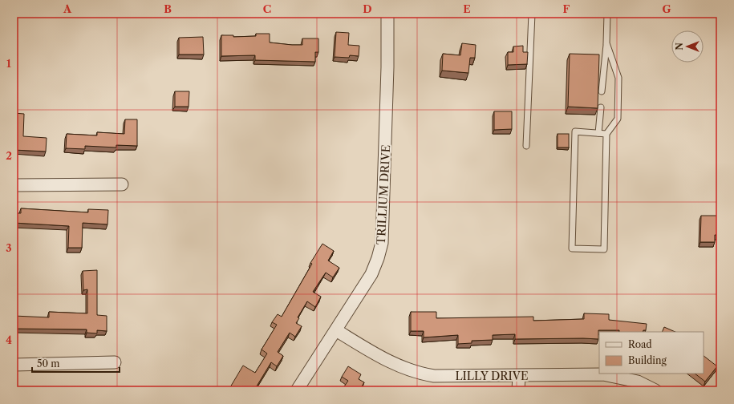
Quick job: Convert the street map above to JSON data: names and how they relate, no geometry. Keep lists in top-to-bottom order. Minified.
{"streets":{"street":["TRILLIUM DRIVE","LILLY DRIVE"]},"crossings":[["TRILLIUM DRIVE","LILLY DRIVE"]],"legend":["Road","Building"],"scale_bar":"50 m","north":"left","grid":{"columns":["A","B","C","D","E","F","G"],"rows":["1","2","3","4"]}}
